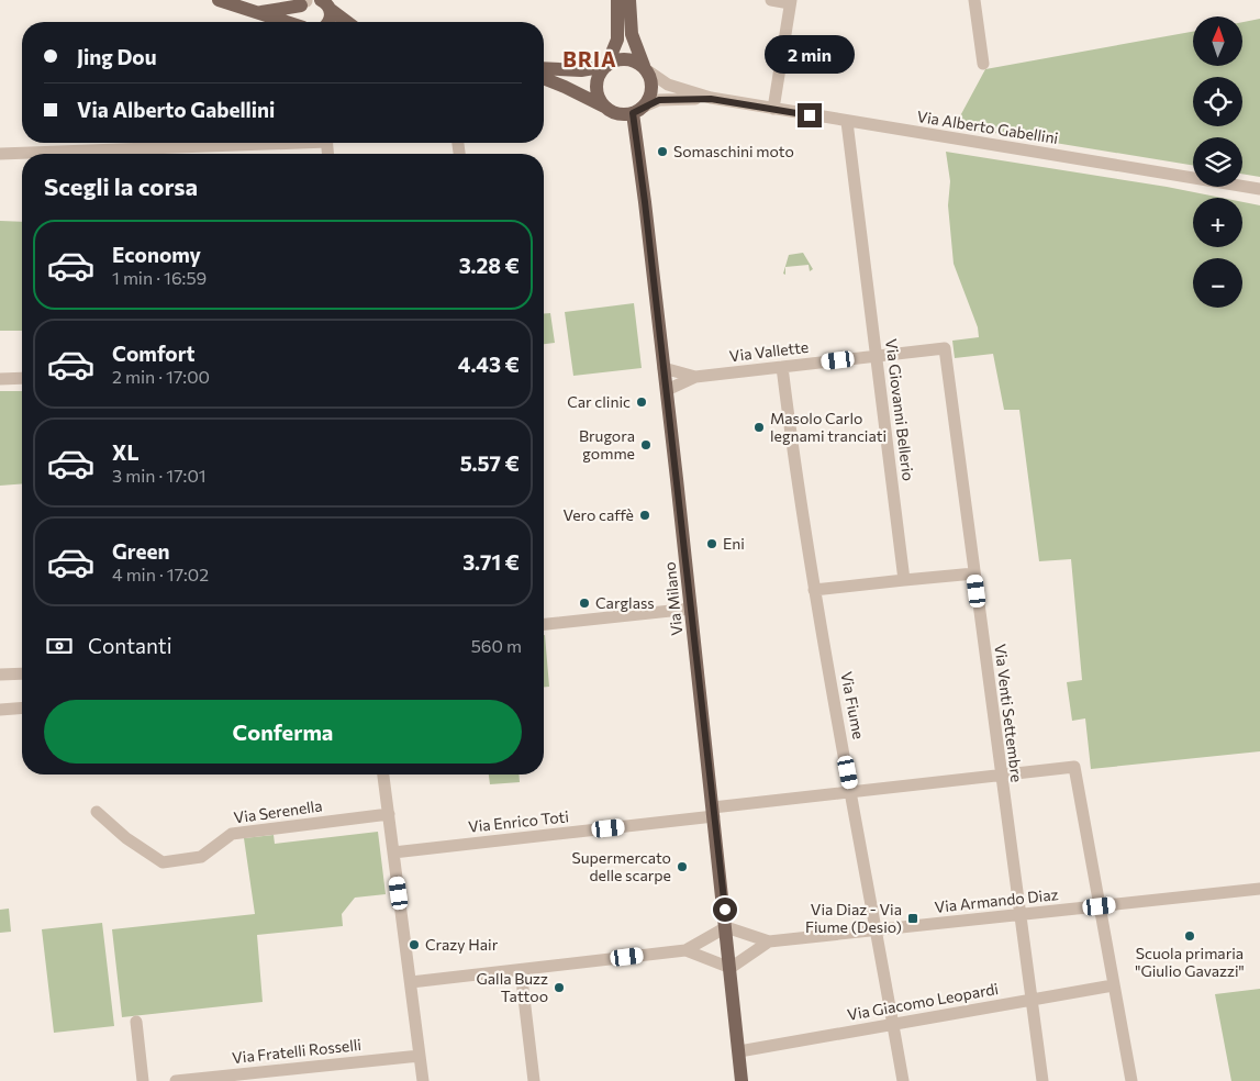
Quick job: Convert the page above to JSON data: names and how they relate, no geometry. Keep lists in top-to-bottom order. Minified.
{"streets":{"main road":["Via Milano"],"street":["Via Alberto Gabellini","Via Vallette","Via Giovanni Bellerio","Via Fiume","Via Venti Settembre","Via Serenella","Via Enrico Toti","Via Armando Diaz","Via Giacomo Leopardi","Via Fratelli Rosselli"]},"crossings":[["Via Alberto Gabellini","Via Giovanni Bellerio"],["Via Alberto Gabellini","Via Milano"],["Via Vallette","Via Giovanni Bellerio"],["Via Vallette","Via Milano"],["Via Vallette","Via Fiume"],["Via Vallette","Via Venti Settembre"],["Via Milano","Via Enrico Toti"],["Via Milano","Via Armando Diaz"],["Via Milano","Via Giacomo Leopardi"],["Via Fiume","Via Enrico Toti"],["Via Fiume","Via Armando Diaz"],["Via Fiume","Via Giacomo Leopardi"],["Via Venti Settembre","Via Enrico Toti"],["Via Venti Settembre","Via Armando Diaz"],["Via Venti Settembre","Via Giacomo Leopardi"],["Via Enrico Toti","Via Armando Diaz"]],"districts":["BRIA"],"places":{"other":["Somaschini moto","Car clinic","Masolo Carlo legnami tranciati","Brugora gomme","Vero caffè","Eni","Carglass","Supermercato delle scarpe","Scuola primaria \"Giulio Gavazzi\"","Crazy Hair","Galla Buzz Tattoo"],"transit":["Via Diaz - Via Fiume (Desio)"]},"north":"top","page":{"map_buttons":["+","−"],"banner":["Jing Dou","Via Alberto Gabellini"],"bubble":"2 min","heading":"Scegli la corsa","list":[{"name":"Economy","note":"1 min · 16:59","value":"3.28 €"},{"name":"Comfort","note":"2 min · 17:00","value":"4.43 €"},{"name":"XL","note":"3 min · 17:01","value":"5.57 €"},{"name":"Green","note":"4 min · 17:02","value":"3.71 €"}],"pay":["Contanti","560 m"],"buttons":"Conferma"}}
